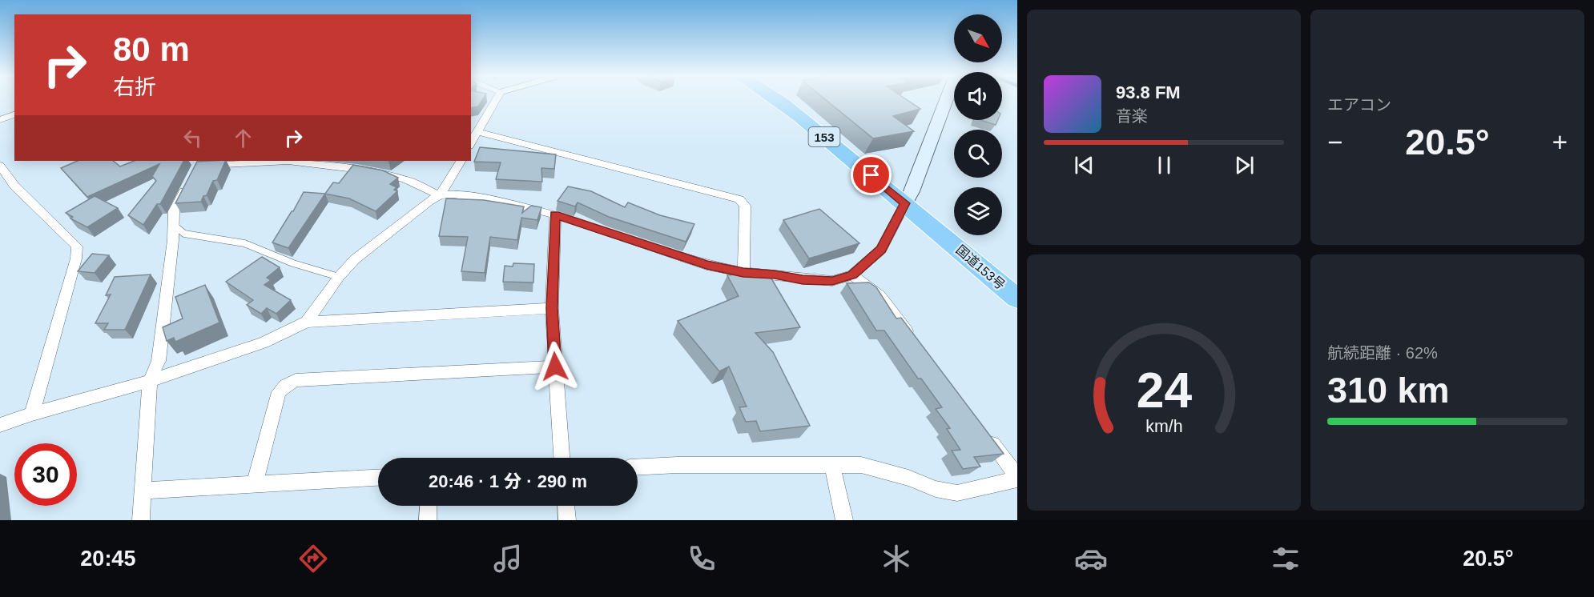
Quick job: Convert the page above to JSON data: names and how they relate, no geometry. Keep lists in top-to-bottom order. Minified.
{"streets":{"highway":["153","国道153号"]},"north":"bottom right","page":{"tile":["エアコン",["航続距離 · 62%","310 km"]],"turn":["80 m","右折"],"song":["93.8 FM","音楽"],"heat":["−","20.5°","+"],"limit":"30","trip":"20:46 · 1 分 · 290 m","tabs":["20:45","20.5°"],"gauge":["24","km/h"]}}
